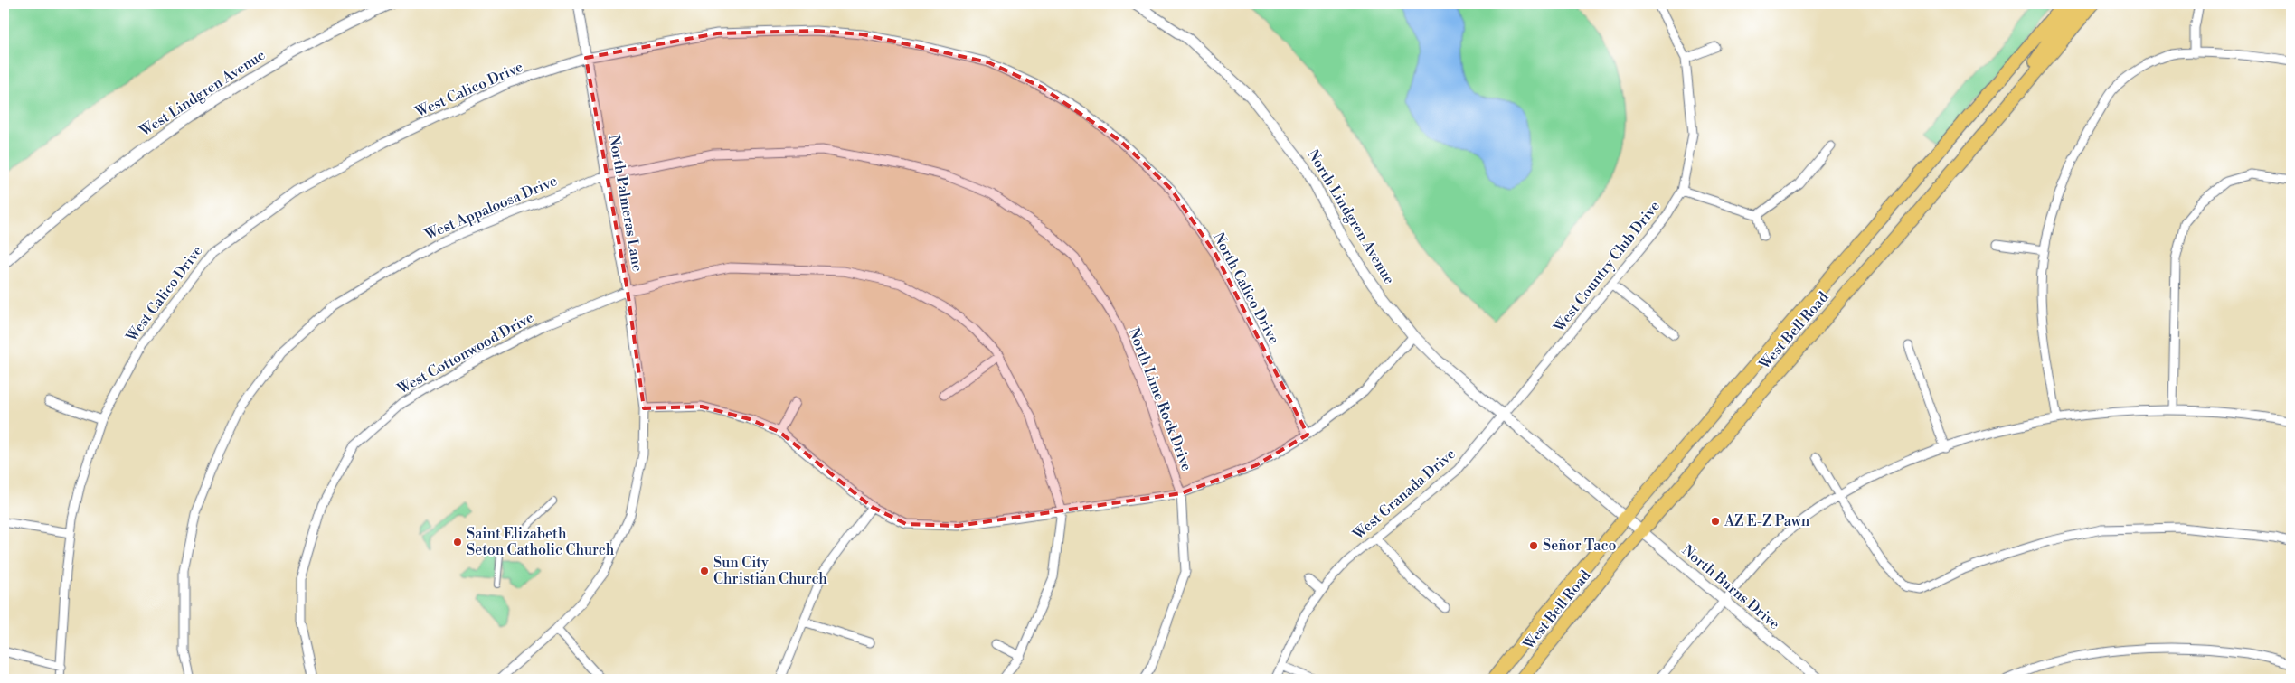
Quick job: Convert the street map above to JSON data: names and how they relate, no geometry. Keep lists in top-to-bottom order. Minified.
{"streets":{"main road":["West Bell Road"],"street":["West Calico Drive","West Lindgren Avenue","North Palmeras Lane","West Appaloosa Drive","North Lindgren Avenue","West Country Club Drive","North Calico Drive","West Cottonwood Drive","North Lime Rock Drive","West Granada Drive","North Burns Drive"]},"crossings":[["West Calico Drive","North Palmeras Lane"],["West Calico Drive","North Calico Drive"],["North Palmeras Lane","West Appaloosa Drive"],["North Palmeras Lane","North Calico Drive"],["North Palmeras Lane","West Cottonwood Drive"],["North Palmeras Lane","North Lime Rock Drive"],["West Appaloosa Drive","North Lime Rock Drive"],["North Lindgren Avenue","West Country Club Drive"],["North Lindgren Avenue","West Bell Road"],["North Lindgren Avenue","West Granada Drive"],["North Lindgren Avenue","North Burns Drive"],["West Country Club Drive","West Granada Drive"],["West Bell Road","North Burns Drive"]],"places":["AZ E-Z Pawn","Saint Elizabeth Seton Catholic Church","Señor Taco","Sun City Christian Church"]}
